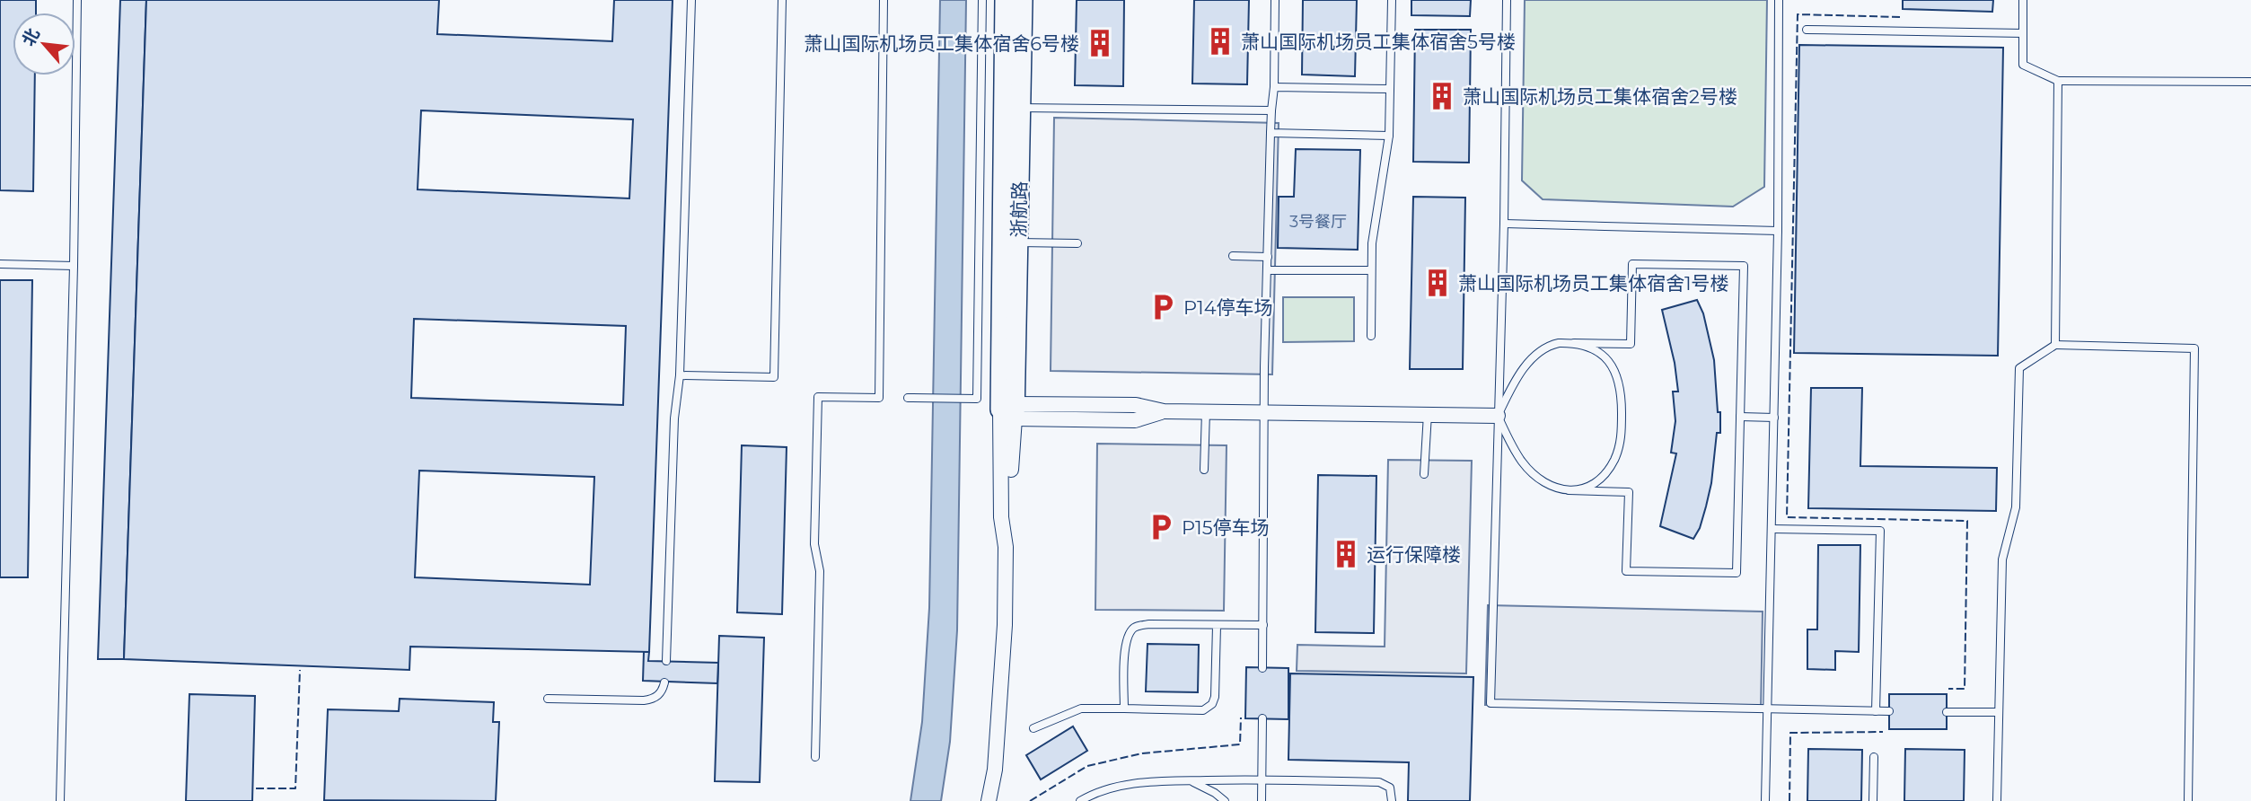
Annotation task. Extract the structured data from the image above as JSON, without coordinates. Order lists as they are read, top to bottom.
{
  "streets": {
    "street": ["浙航路"]
  },
  "places": {
    "building": [
      "萧山国际机场员工集体宿舍5号楼",
      "萧山国际机场员工集体宿舍6号楼",
      "萧山国际机场员工集体宿舍2号楼",
      "萧山国际机场员工集体宿舍1号楼",
      "运行保障楼"
    ],
    "parking": ["P14停车场", "P15停车场"]
  },
  "house_numbers": ["3号餐厅"],
  "north": "top left"
}
